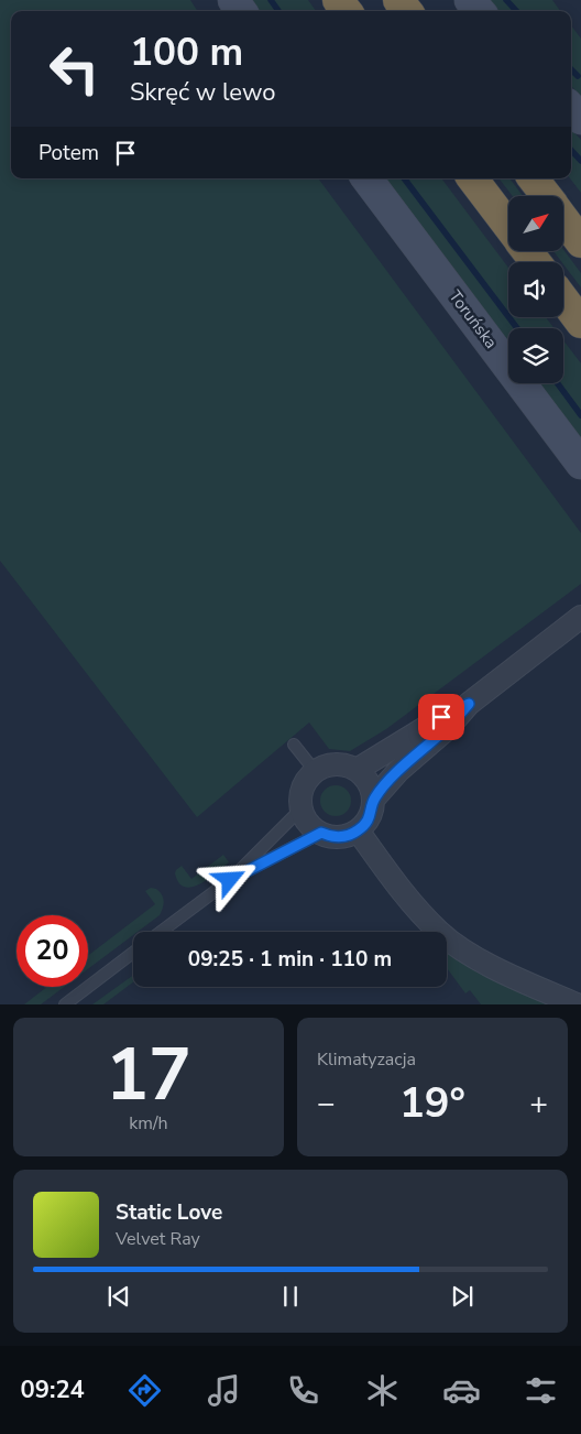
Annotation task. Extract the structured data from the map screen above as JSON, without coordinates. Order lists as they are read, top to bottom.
{
  "streets": {
    "main road": ["Toruńska"]
  },
  "north": "top right",
  "page": {
    "turn": ["100 m", "Skręć w lewo"],
    "then": "Potem",
    "limit": "20",
    "trip": "09:25 · 1 min · 110 m",
    "tile": [
      ["17", "km/h"],
      "Klimatyzacja"
    ],
    "heat": ["−", "19°", "+"],
    "song": ["Static Love", "Velvet Ray"],
    "tabs": "09:24"
  }
}
